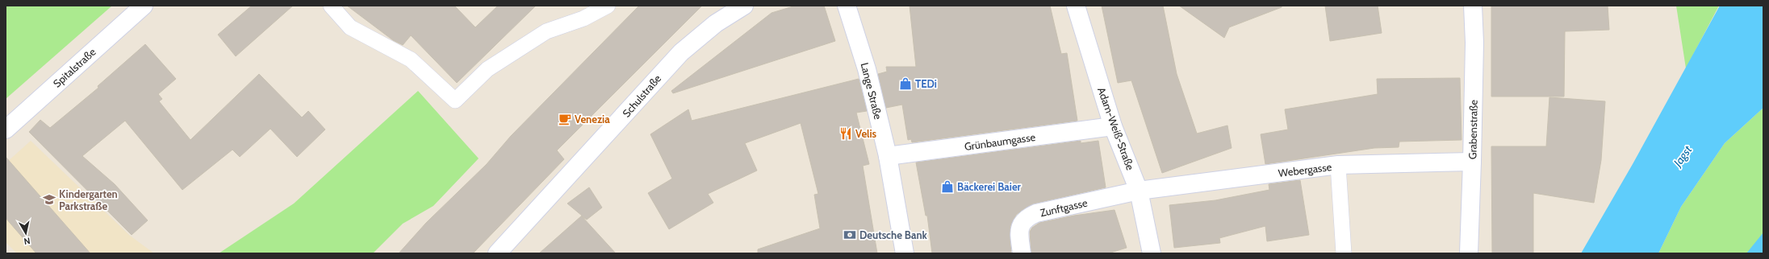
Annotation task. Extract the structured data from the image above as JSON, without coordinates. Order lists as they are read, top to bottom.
{
  "streets": {
    "street": [
      "Spitalstraße",
      "Lange Straße",
      "Schulstraße",
      "Adam-Weiß-Straße",
      "Grabenstraße",
      "Grünbaumgasse",
      "Webergasse",
      "Zunftgasse"
    ]
  },
  "crossings": [
    ["Lange Straße", "Grünbaumgasse"],
    ["Adam-Weiß-Straße", "Grünbaumgasse"],
    ["Adam-Weiß-Straße", "Webergasse"],
    ["Adam-Weiß-Straße", "Zunftgasse"],
    ["Grabenstraße", "Webergasse"],
    ["Webergasse", "Zunftgasse"]
  ],
  "water": ["Jagst"],
  "places": {
    "shop": ["TEDi", "Bäckerei Baier"],
    "cafe": ["Venezia"],
    "restaurant": ["Velis"],
    "school or university": ["Kindergarten Parkstraße"],
    "bank": ["Deutsche Bank"]
  },
  "north": "bottom"
}
